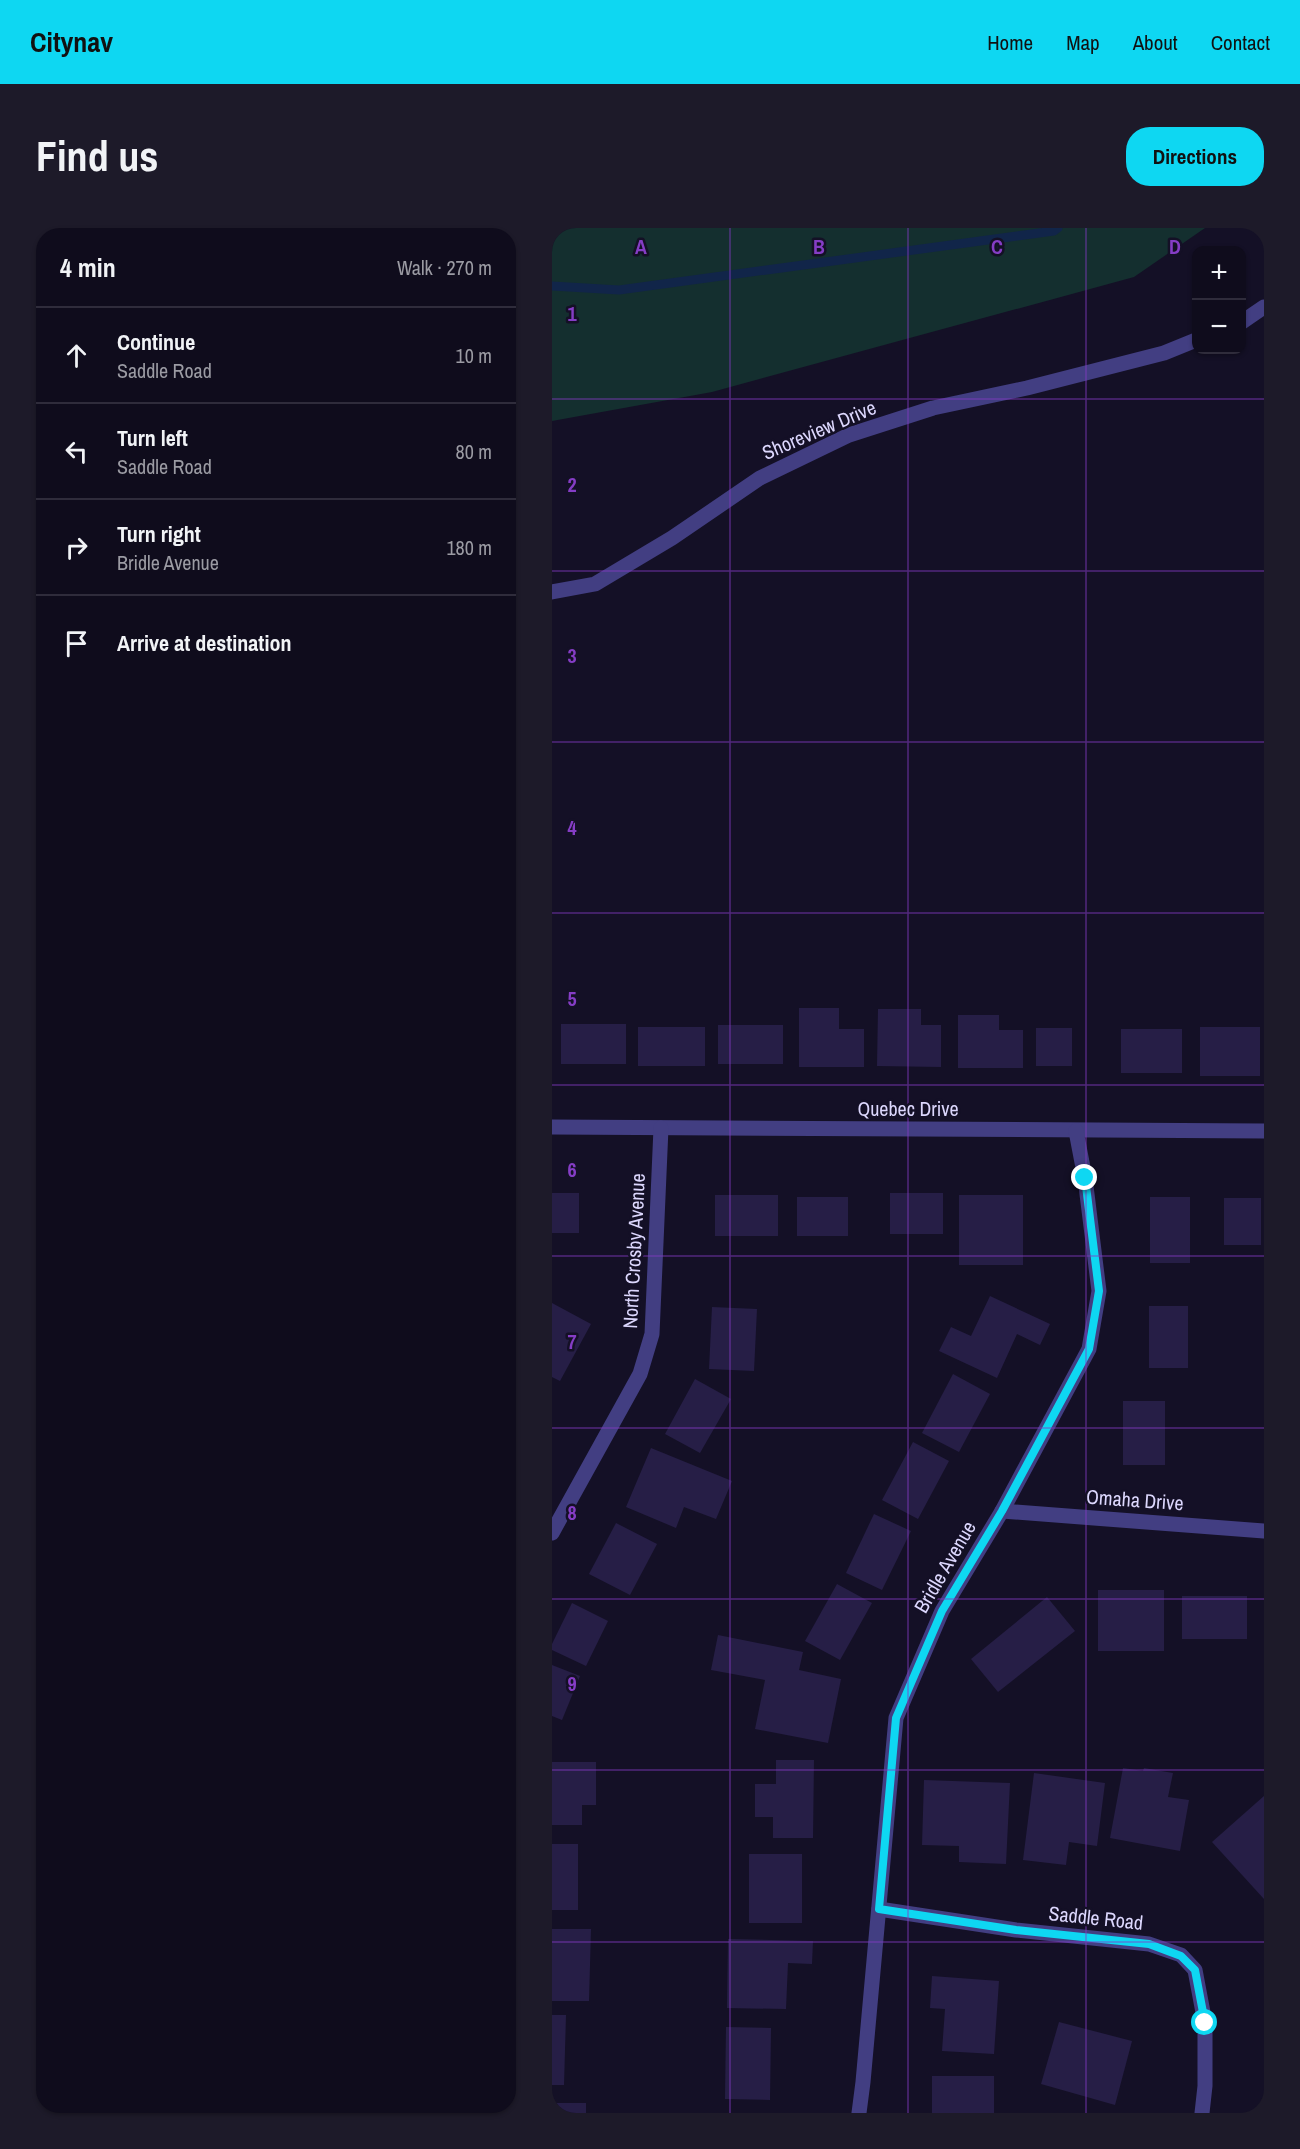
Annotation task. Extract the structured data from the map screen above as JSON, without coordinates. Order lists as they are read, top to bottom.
{
  "streets": {
    "street": [
      "Shoreview Drive",
      "Quebec Drive",
      "North Crosby Avenue",
      "Omaha Drive",
      "Bridle Avenue",
      "Saddle Road"
    ]
  },
  "crossings": [
    ["Quebec Drive", "North Crosby Avenue"],
    ["Quebec Drive", "Bridle Avenue"],
    ["Omaha Drive", "Bridle Avenue"],
    ["Bridle Avenue", "Saddle Road"]
  ],
  "page": {
    "header": "Citynav",
    "nav": [
      "Home",
      "Map",
      "About",
      "Contact"
    ],
    "buttons": "Directions",
    "title": "Find us",
    "heading": ["4 min", "Walk · 270 m"],
    "map_buttons": ["+", "−"],
    "list": [
      ["Continue", "Saddle Road", "10 m"],
      ["Turn left", "Saddle Road", "80 m"],
      ["Turn right", "Bridle Avenue", "180 m"],
      "Arrive at destination"
    ]
  },
  "grid": {
    "columns": [
      "A",
      "B",
      "C",
      "D"
    ],
    "rows": [
      "1",
      "2",
      "3",
      "4",
      "5",
      "6",
      "7",
      "8",
      "9"
    ]
  }
}
